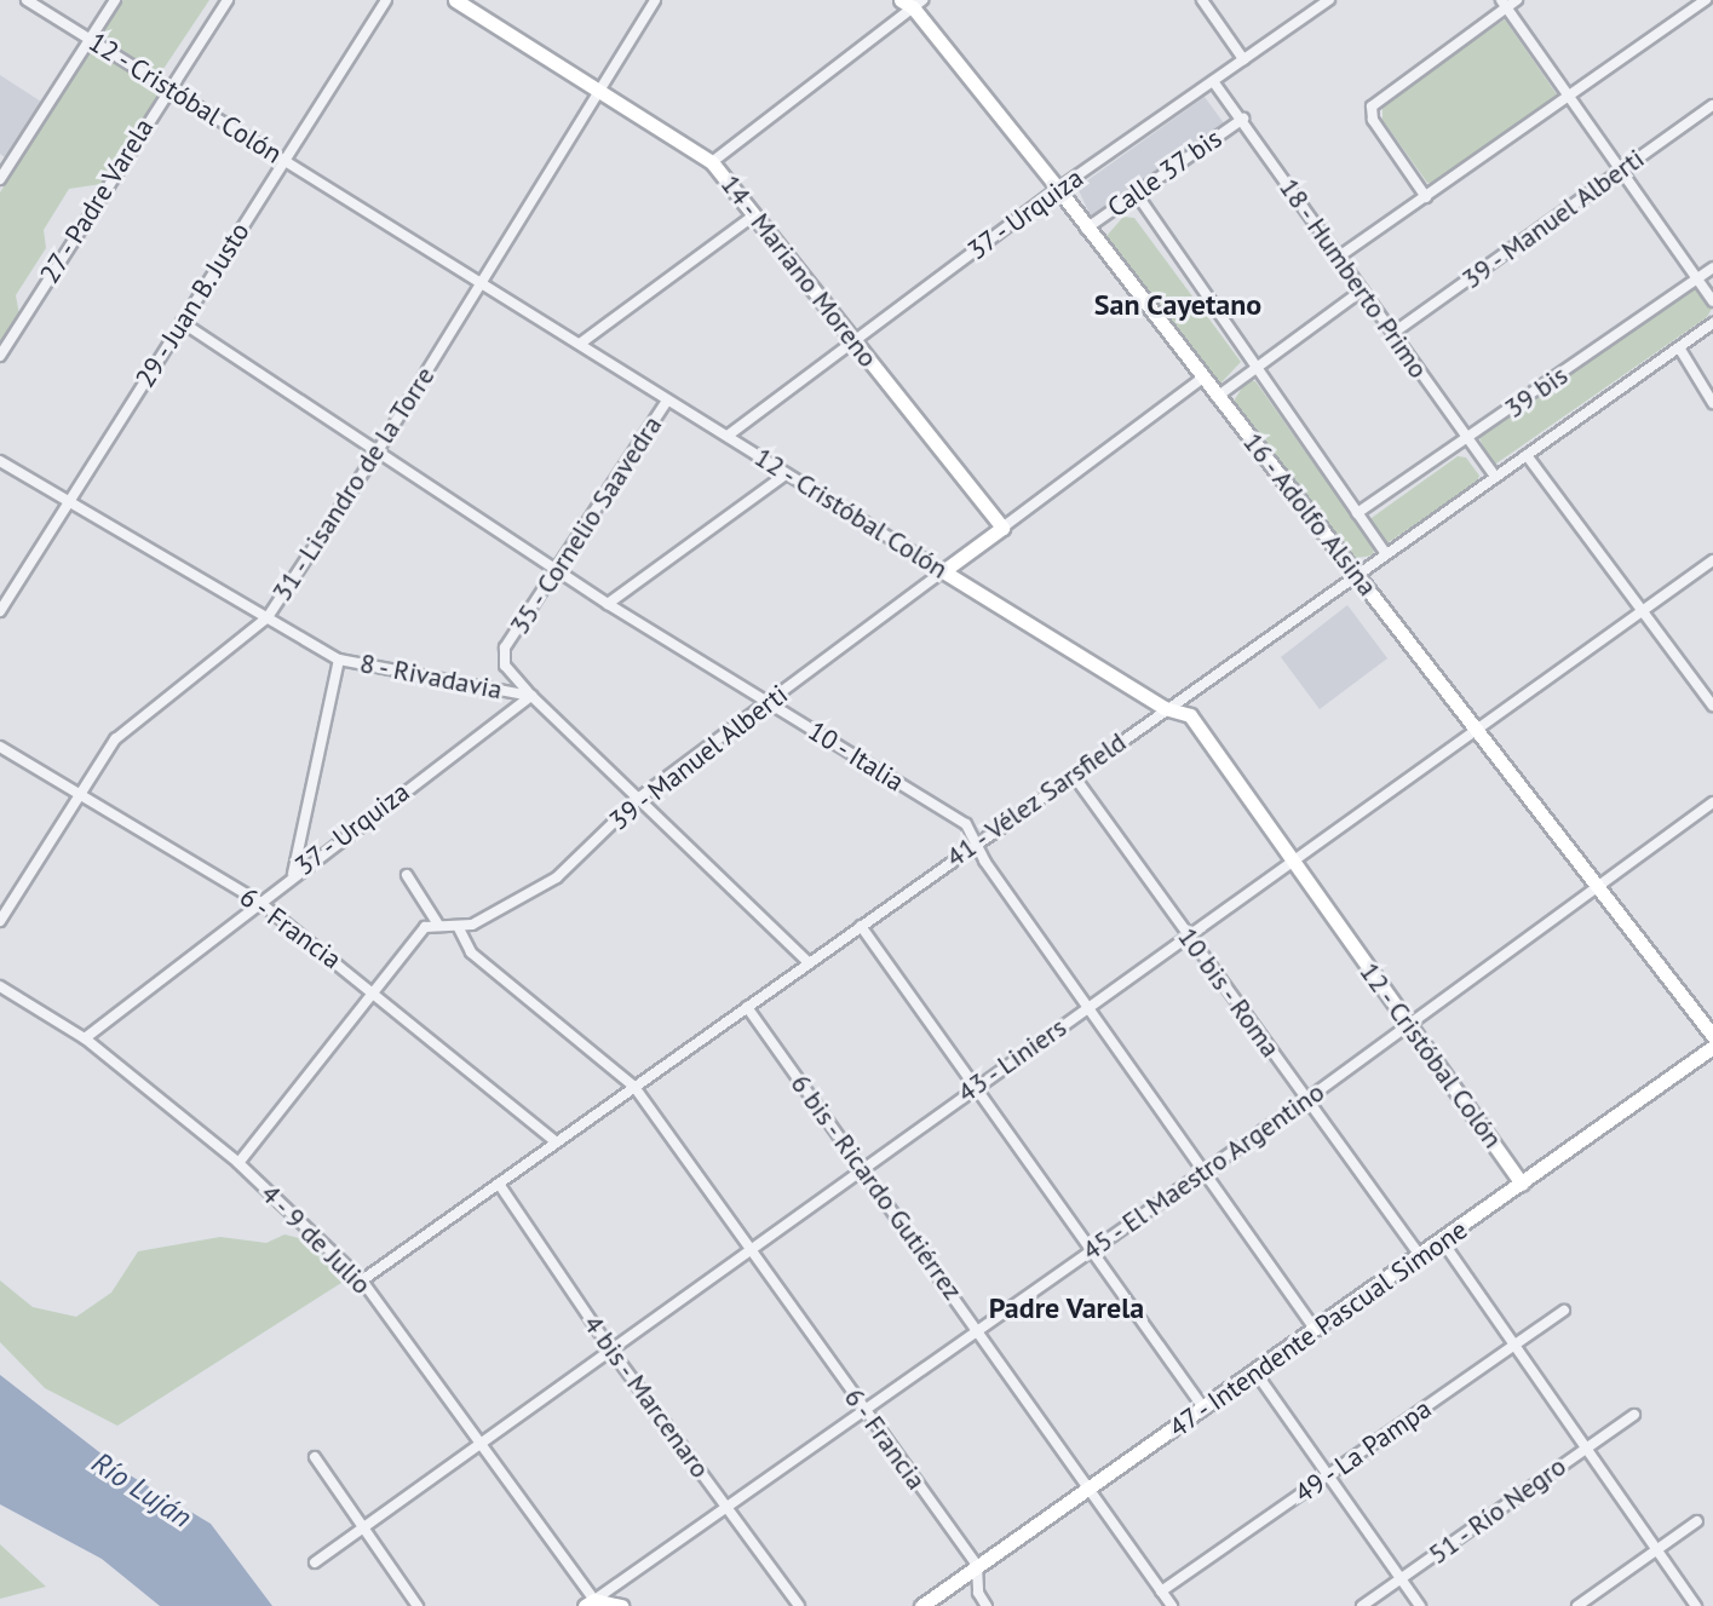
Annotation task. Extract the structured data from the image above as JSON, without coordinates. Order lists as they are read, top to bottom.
{
  "streets": {
    "street": [
      "12 - Cristóbal Colón",
      "Calle 37 bis",
      "27 - Padre Varela",
      "37 - Urquiza",
      "39 - Manuel Alberti",
      "14 - Mariano Moreno",
      "18 - Humberto Primo",
      "29 - Juan B. Justo",
      "39 bis",
      "31 - Lisandro de la Torre",
      "16 - Adolfo Alsina",
      "35 - Cornelio Saavedra",
      "8 - Rivadavia",
      "10 - Italia",
      "41 - Vélez Sarsfield",
      "6 - Francia",
      "10 bis - Roma",
      "43 - Liniers",
      "45 - El Maestro Argentino",
      "6 bis - Ricardo Gutiérrez",
      "4 - 9 de Julio",
      "47 - Intendente Pascual Simone",
      "4 bis - Marcenaro",
      "49 - La Pampa",
      "51 - Río Negro"
    ]
  },
  "crossings": [
    ["12 - Cristóbal Colón", "27 - Padre Varela"],
    ["12 - Cristóbal Colón", "37 - Urquiza"],
    ["12 - Cristóbal Colón", "39 - Manuel Alberti"],
    ["12 - Cristóbal Colón", "29 - Juan B. Justo"],
    ["12 - Cristóbal Colón", "31 - Lisandro de la Torre"],
    ["12 - Cristóbal Colón", "35 - Cornelio Saavedra"],
    ["12 - Cristóbal Colón", "41 - Vélez Sarsfield"],
    ["12 - Cristóbal Colón", "43 - Liniers"],
    ["12 - Cristóbal Colón", "45 - El Maestro Argentino"],
    ["12 - Cristóbal Colón", "47 - Intendente Pascual Simone"],
    ["Calle 37 bis", "18 - Humberto Primo"],
    ["Calle 37 bis", "16 - Adolfo Alsina"],
    ["37 - Urquiza", "14 - Mariano Moreno"],
    ["37 - Urquiza", "18 - Humberto Primo"],
    ["37 - Urquiza", "16 - Adolfo Alsina"],
    ["37 - Urquiza", "35 - Cornelio Saavedra"],
    ["37 - Urquiza", "8 - Rivadavia"],
    ["37 - Urquiza", "6 - Francia"],
    ["37 - Urquiza", "4 - 9 de Julio"],
    ["39 - Manuel Alberti", "14 - Mariano Moreno"],
    ["39 - Manuel Alberti", "18 - Humberto Primo"],
    ["39 - Manuel Alberti", "16 - Adolfo Alsina"],
    ["39 - Manuel Alberti", "8 - Rivadavia"],
    ["39 - Manuel Alberti", "10 - Italia"],
    ["14 - Mariano Moreno", "31 - Lisandro de la Torre"],
    ["18 - Humberto Primo", "39 bis"],
    ["18 - Humberto Primo", "41 - Vélez Sarsfield"],
    ["29 - Juan B. Justo", "8 - Rivadavia"],
    ["29 - Juan B. Justo", "10 - Italia"],
    ["31 - Lisandro de la Torre", "8 - Rivadavia"],
    ["31 - Lisandro de la Torre", "10 - Italia"],
    ["31 - Lisandro de la Torre", "6 - Francia"],
    ["16 - Adolfo Alsina", "41 - Vélez Sarsfield"],
    ["16 - Adolfo Alsina", "43 - Liniers"],
    ["16 - Adolfo Alsina", "45 - El Maestro Argentino"],
    ["35 - Cornelio Saavedra", "8 - Rivadavia"],
    ["35 - Cornelio Saavedra", "10 - Italia"],
    ["8 - Rivadavia", "41 - Vélez Sarsfield"],
    ["10 - Italia", "41 - Vélez Sarsfield"],
    ["10 - Italia", "43 - Liniers"],
    ["10 - Italia", "45 - El Maestro Argentino"],
    ["10 - Italia", "47 - Intendente Pascual Simone"],
    ["41 - Vélez Sarsfield", "6 - Francia"],
    ["41 - Vélez Sarsfield", "10 bis - Roma"],
    ["41 - Vélez Sarsfield", "6 bis - Ricardo Gutiérrez"],
    ["41 - Vélez Sarsfield", "4 - 9 de Julio"],
    ["41 - Vélez Sarsfield", "4 bis - Marcenaro"],
    ["6 - Francia", "43 - Liniers"],
    ["6 - Francia", "45 - El Maestro Argentino"],
    ["6 - Francia", "47 - Intendente Pascual Simone"],
    ["10 bis - Roma", "43 - Liniers"],
    ["10 bis - Roma", "45 - El Maestro Argentino"],
    ["10 bis - Roma", "47 - Intendente Pascual Simone"],
    ["43 - Liniers", "6 bis - Ricardo Gutiérrez"],
    ["43 - Liniers", "4 - 9 de Julio"],
    ["43 - Liniers", "4 bis - Marcenaro"],
    ["45 - El Maestro Argentino", "6 bis - Ricardo Gutiérrez"],
    ["45 - El Maestro Argentino", "4 - 9 de Julio"],
    ["45 - El Maestro Argentino", "4 bis - Marcenaro"],
    ["6 bis - Ricardo Gutiérrez", "47 - Intendente Pascual Simone"],
    ["6 bis - Ricardo Gutiérrez", "49 - La Pampa"]
  ],
  "districts": ["San Cayetano", "Padre Varela"],
  "water": ["Río Luján"]
}
